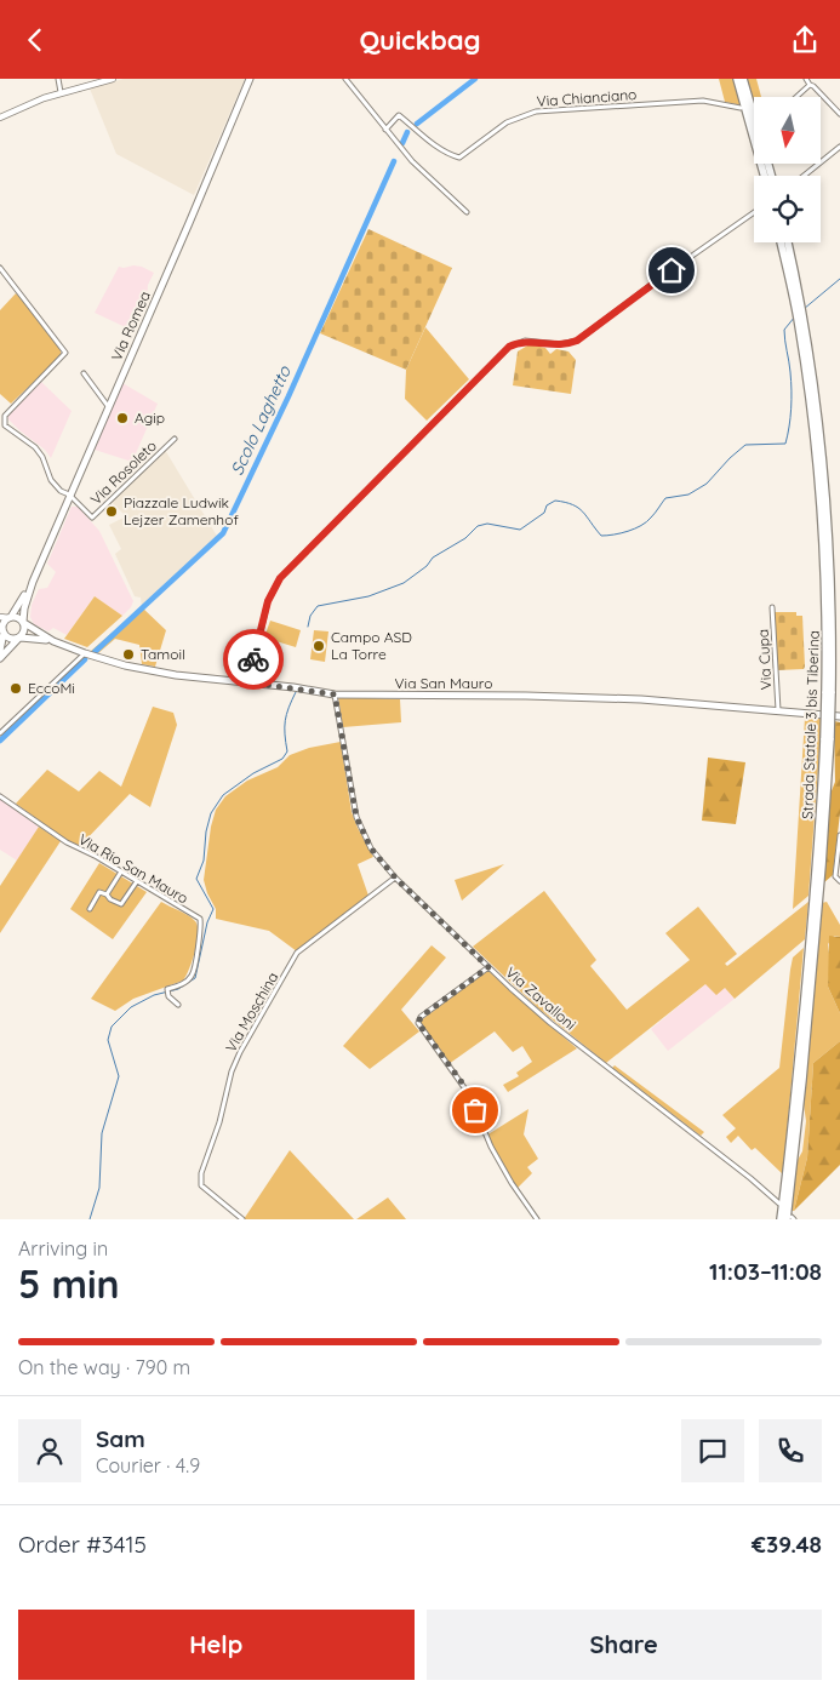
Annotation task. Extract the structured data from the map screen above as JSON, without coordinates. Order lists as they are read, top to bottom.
{
  "streets": {
    "highway": ["Strada Statale 3 bis Tiberina"],
    "main road": ["Via Romea", "Via San Mauro"],
    "street": [
      "Via Chianciano",
      "Via Rosoleto",
      "Via Cupa",
      "Via Rio San Mauro",
      "Via Zavalloni",
      "Via Moschina"
    ]
  },
  "crossings": [
    ["Via Romea", "Via Rosoleto"],
    ["Via Romea", "Via San Mauro"],
    ["Via Cupa", "Via San Mauro"],
    ["Via San Mauro", "Via Zavalloni"],
    ["Via Zavalloni", "Via Moschina"]
  ],
  "water": ["Scolo Laghetto"],
  "places": [
    "Agip",
    "Piazzale Ludwik Lejzer Zamenhof",
    "Campo ASD La Torre",
    "Tamoil",
    "EccoMi"
  ],
  "north": "bottom",
  "page": {
    "header": "Quickbag",
    "heading": ["5 min", "Arriving in", "11:03–11:08"],
    "panel": [
      "Sam",
      "Courier · 4.9",
      "Order #3415",
      "€39.48"
    ],
    "bar": "On the way · 790 m",
    "buttons": ["Help", "Share"]
  }
}
